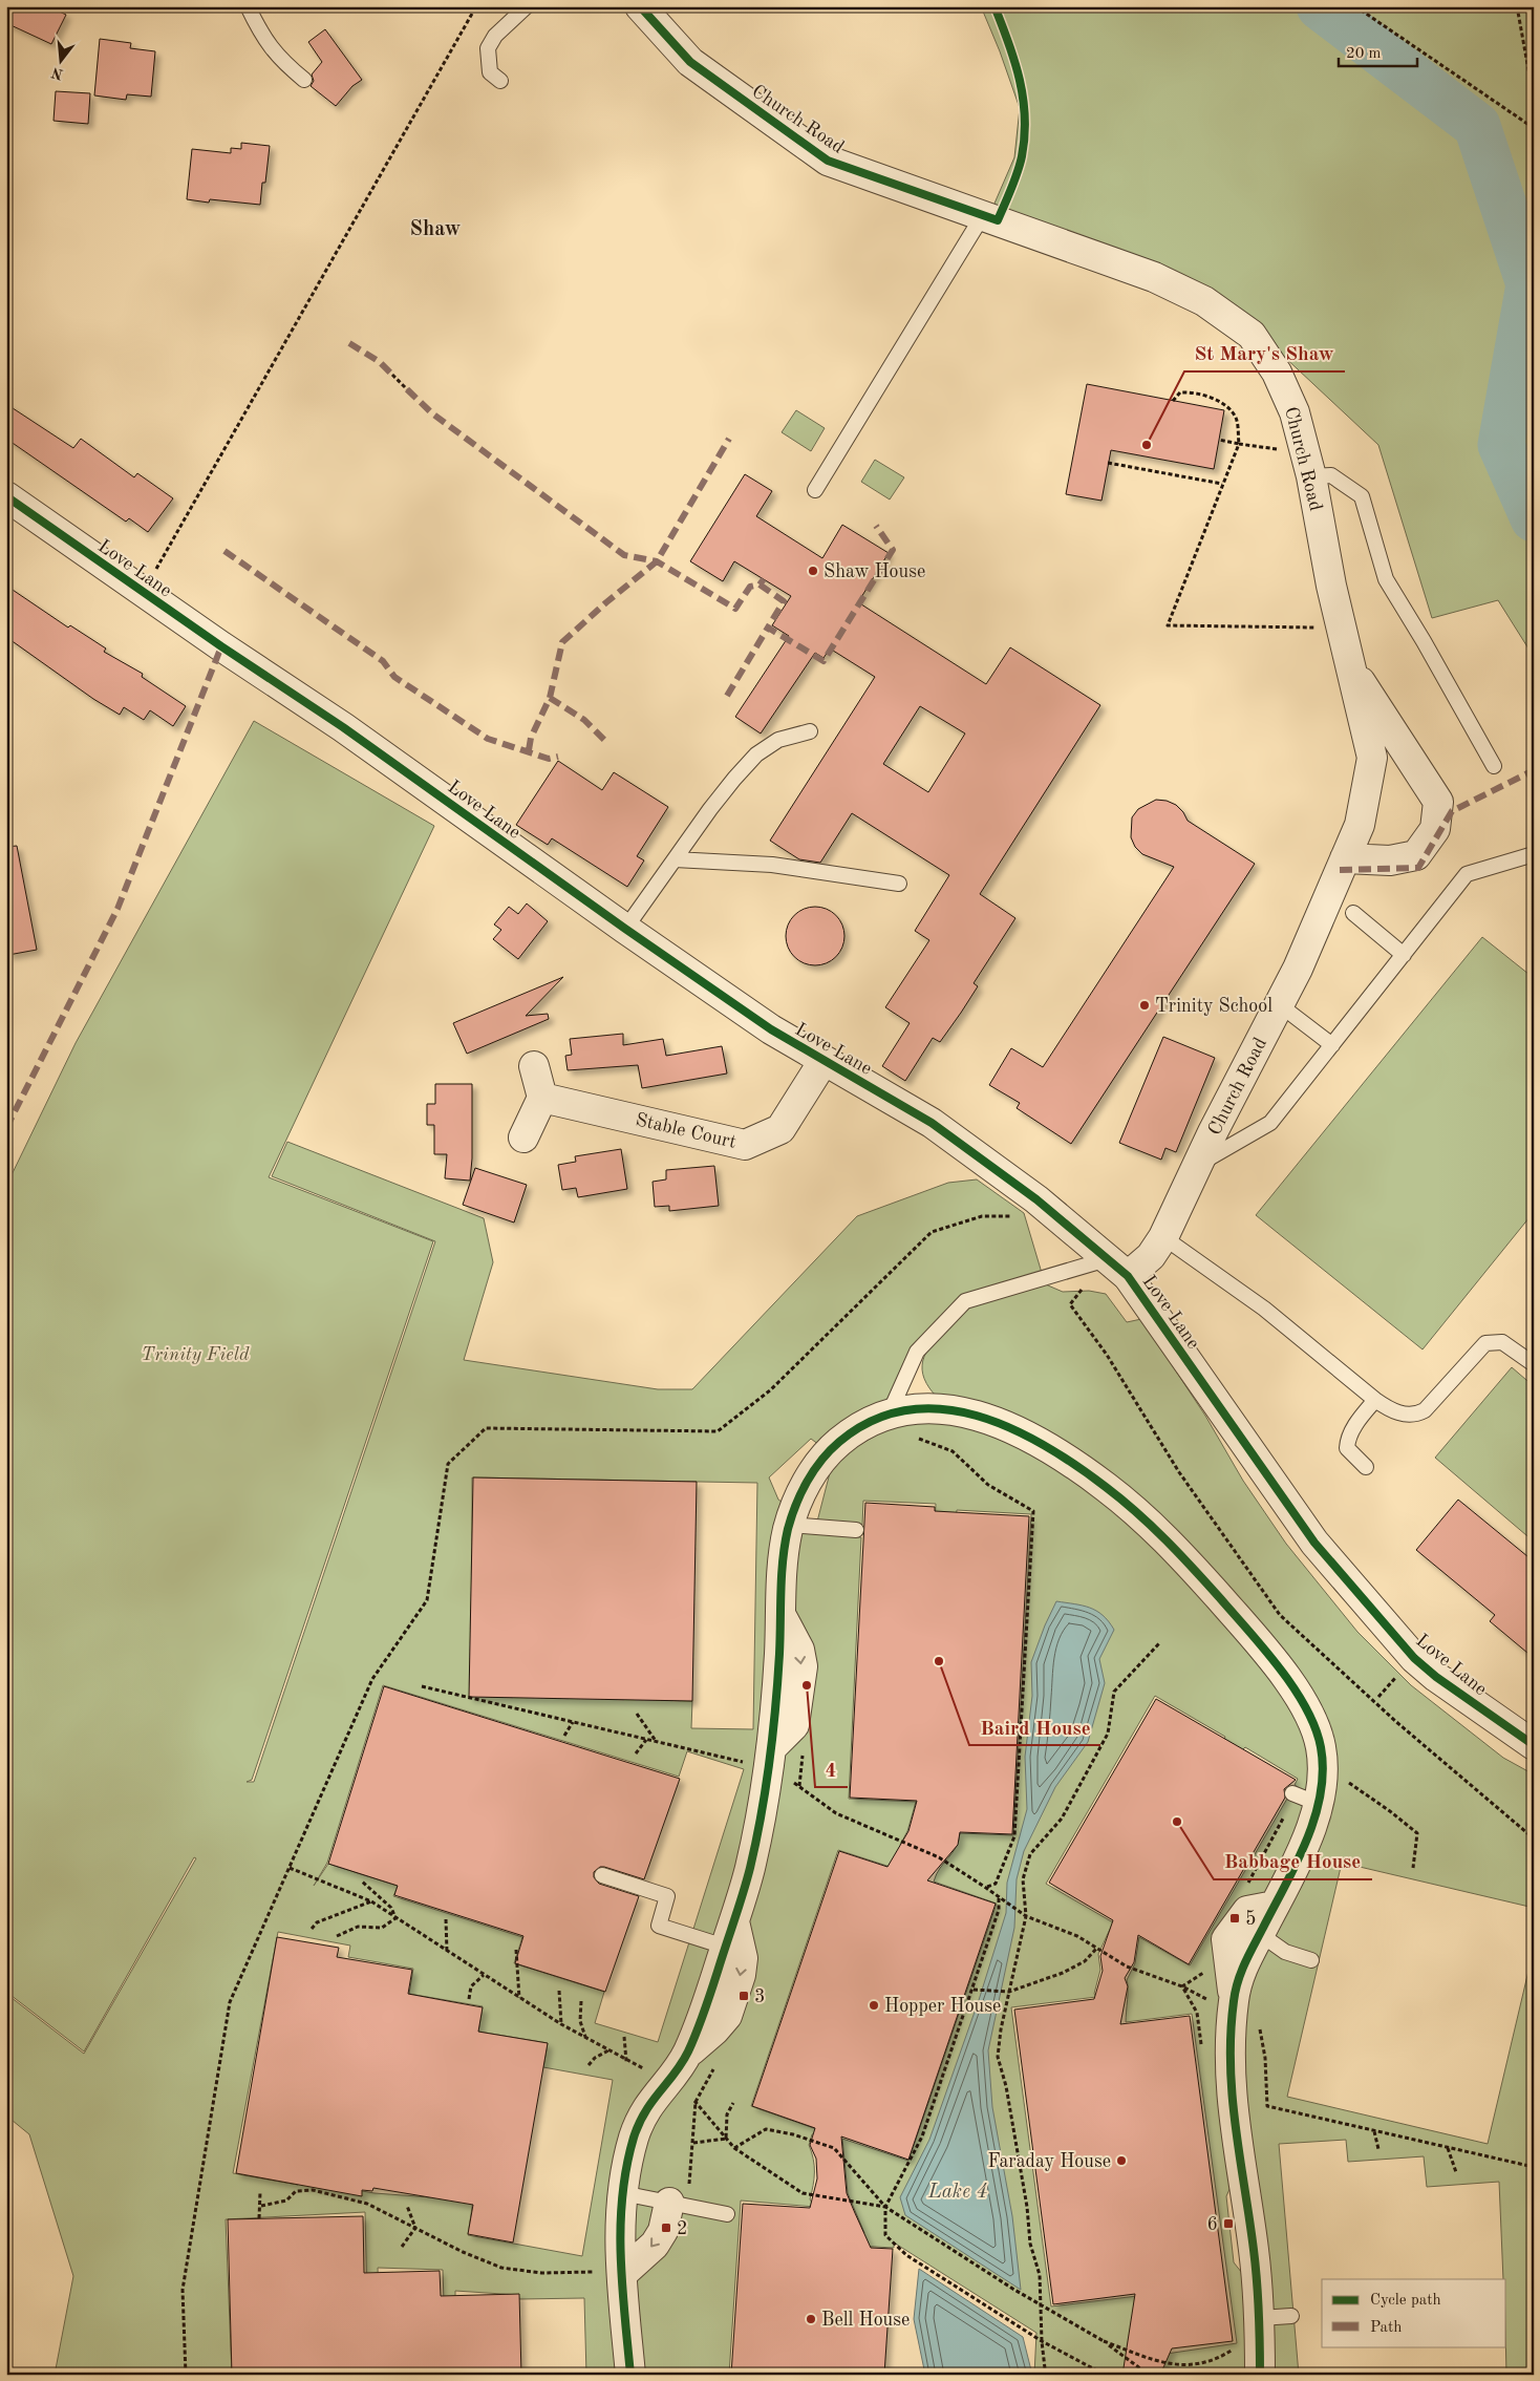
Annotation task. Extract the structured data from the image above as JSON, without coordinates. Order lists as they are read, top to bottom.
{
  "streets": {
    "street": ["Church Road", "Love Lane", "Stable Court"]
  },
  "crossings": [
    ["Church Road", "Love Lane"],
    ["Love Lane", "Stable Court"]
  ],
  "districts": ["Shaw"],
  "water": ["Lake 4"],
  "parks": ["Trinity Field"],
  "places": {
    "other": [
      "St Mary's Shaw",
      "Shaw House",
      "Trinity School",
      "Baird House",
      "4",
      "Babbage House",
      "Hopper House",
      "Faraday House",
      "Bell House"
    ],
    "transit": [
      "5",
      "3",
      "6",
      "2"
    ]
  },
  "legend": ["Cycle path", "Path"],
  "scale_bar": "20 m",
  "north": "bottom"
}
